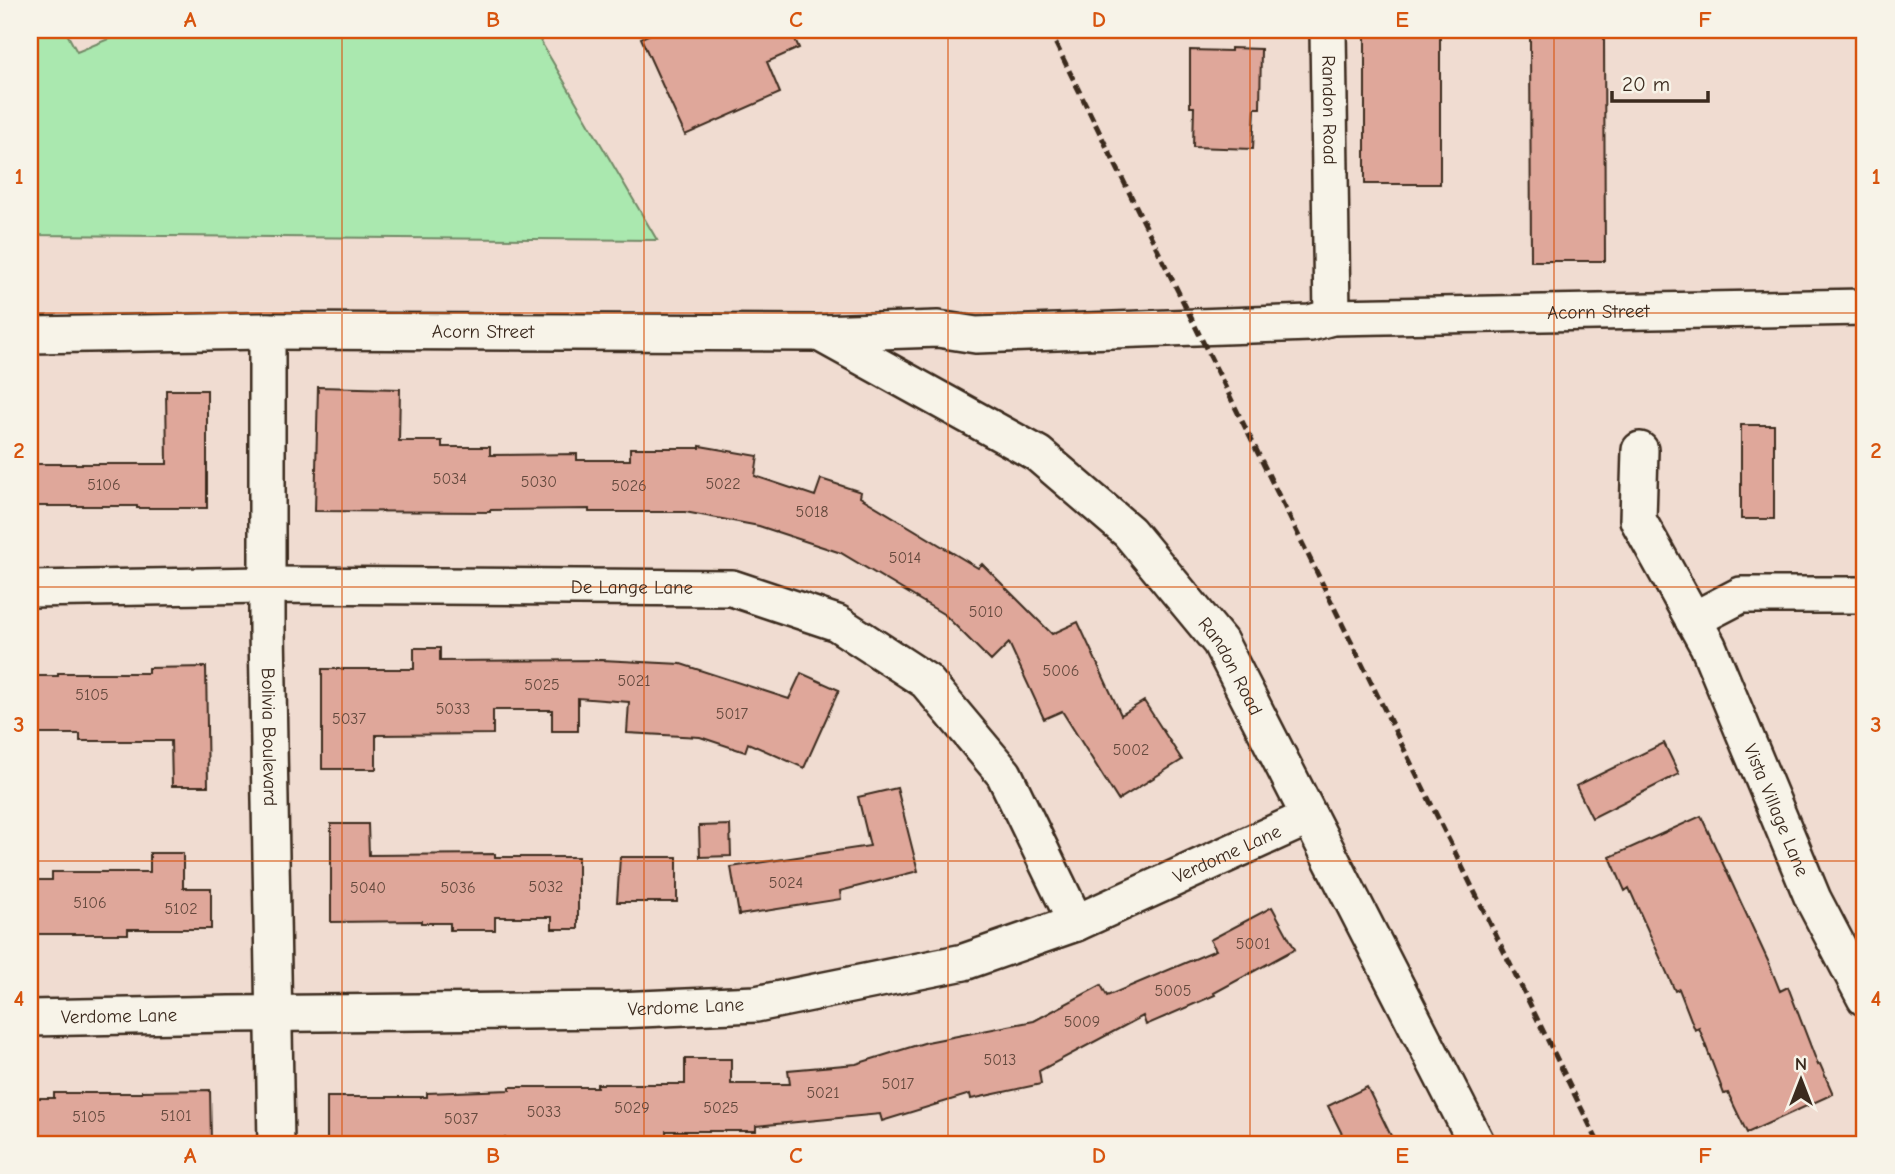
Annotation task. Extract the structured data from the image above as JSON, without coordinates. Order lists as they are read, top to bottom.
{
  "streets": {
    "street": [
      "Randon Road",
      "Acorn Street",
      "De Lange Lane",
      "Bolivia Boulevard",
      "Vista Village Lane",
      "Verdome Lane"
    ]
  },
  "crossings": [
    ["Randon Road", "Acorn Street"],
    ["Randon Road", "Verdome Lane"],
    ["Acorn Street", "Bolivia Boulevard"],
    ["De Lange Lane", "Bolivia Boulevard"],
    ["De Lange Lane", "Verdome Lane"],
    ["Bolivia Boulevard", "Verdome Lane"]
  ],
  "house_numbers": [
    "5034",
    "5030",
    "5022",
    "5106",
    "5026",
    "5018",
    "5014",
    "5010",
    "5006",
    "5021",
    "5025",
    "5105",
    "5033",
    "5017",
    "5037",
    "5002",
    "5024",
    "5032",
    "5040",
    "5036",
    "5106",
    "5102",
    "5001",
    "5005",
    "5009",
    "5013",
    "5017",
    "5021",
    "5029",
    "5025",
    "5033",
    "5101",
    "5105",
    "5037"
  ],
  "scale_bar": "20 m",
  "north": "top",
  "grid": {
    "columns": [
      "A",
      "B",
      "C",
      "D",
      "E",
      "F"
    ],
    "rows": [
      "1",
      "2",
      "3",
      "4"
    ]
  }
}
